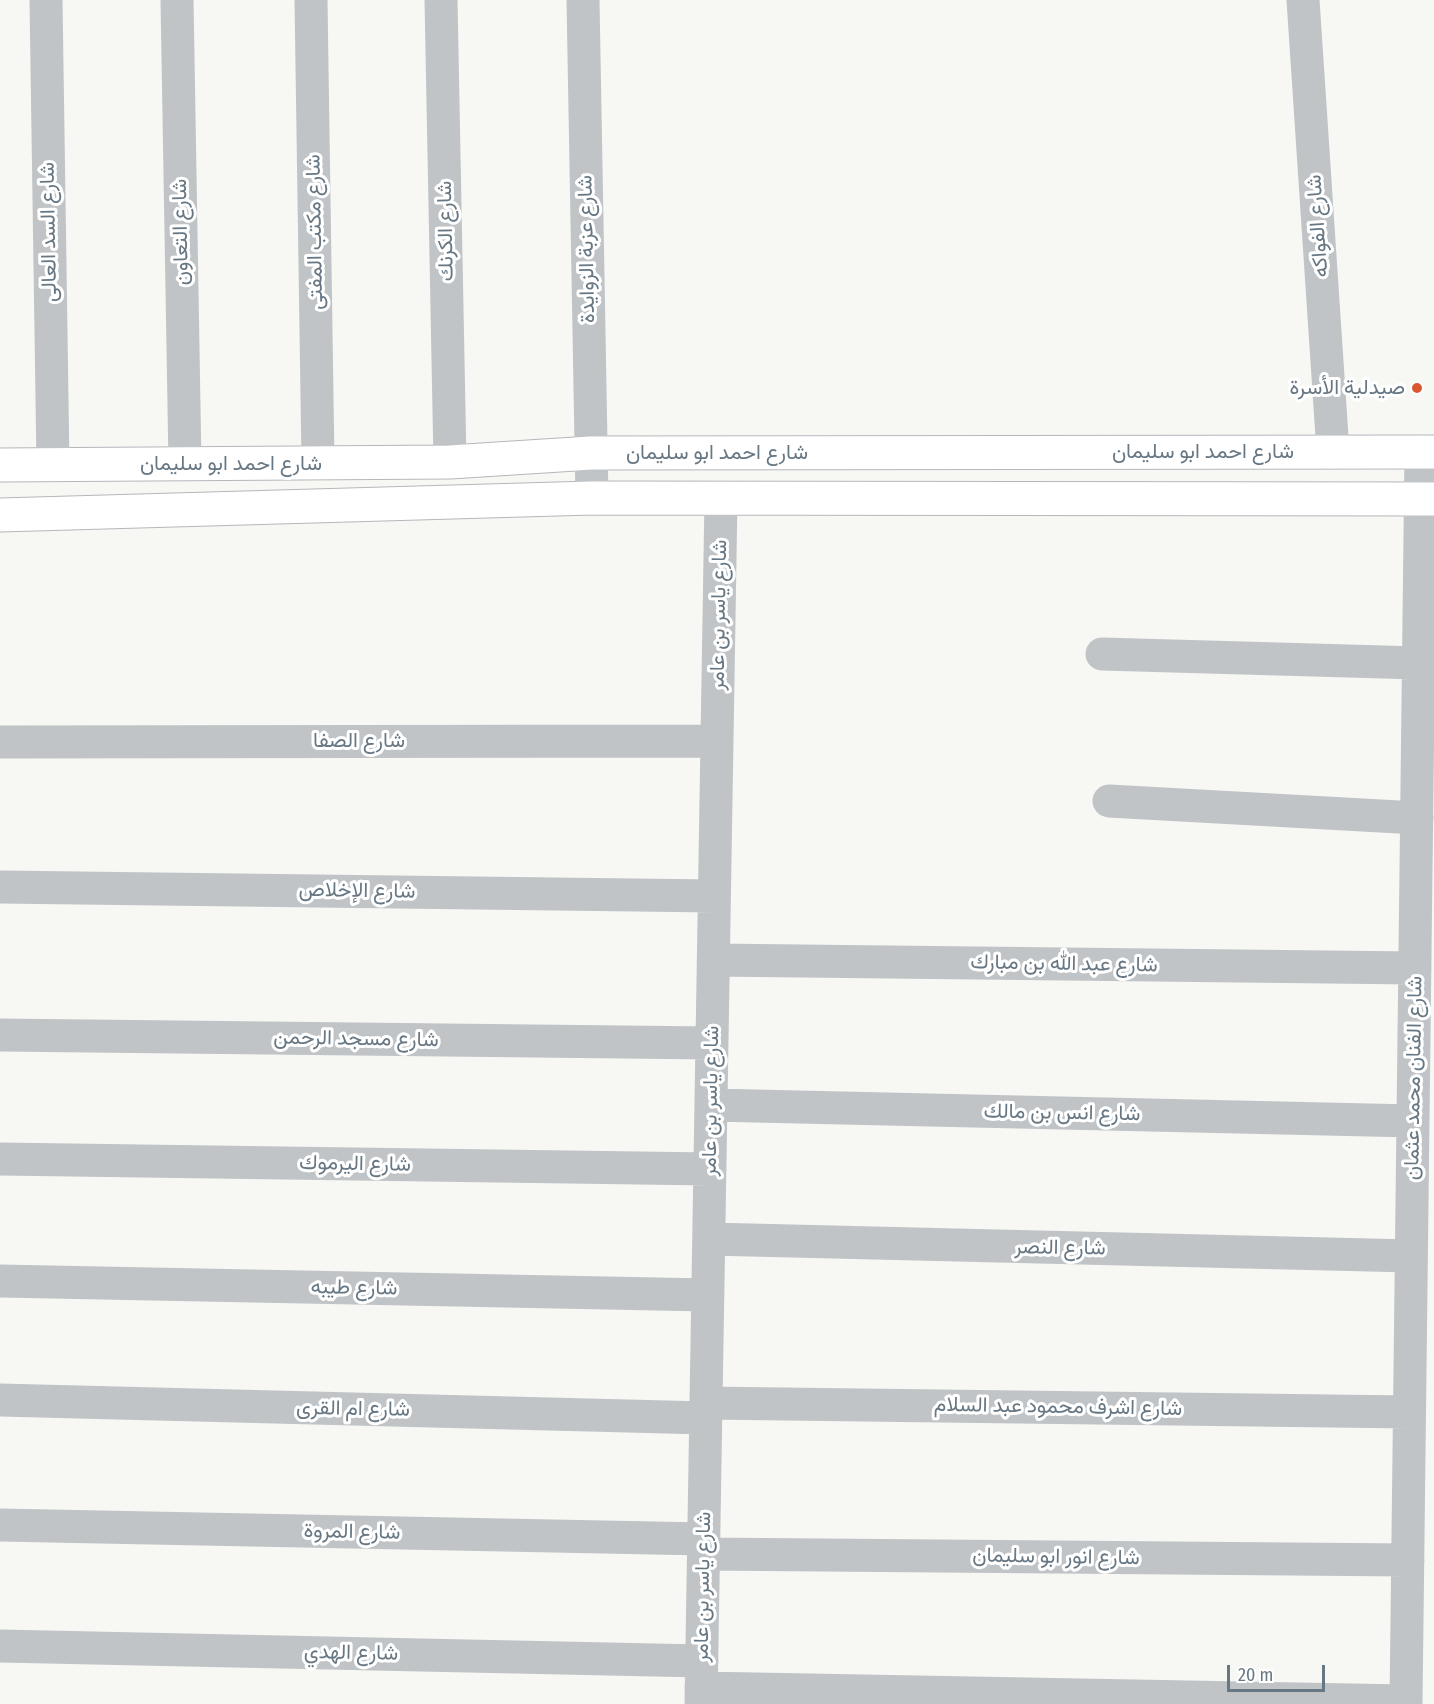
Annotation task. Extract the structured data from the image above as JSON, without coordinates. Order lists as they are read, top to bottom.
{
  "streets": {
    "main road": ["شارع احمد ابو سليمان"],
    "street": [
      "شارع الفواكه",
      "شارع الكرنك",
      "شارع السد العالى",
      "شارع التعاون",
      "شارع مكتب المفتى",
      "شارع عزبة الزوايدة",
      "شارع ياسر بن عامر",
      "شارع الصفا",
      "شارع الإخلاص",
      "شارع عبد الله بن مبارك",
      "شارع مسجد الرحمن",
      "شارع الفنان محمد عثمان",
      "شارع انس بن مالك",
      "شارع اليرموك",
      "شارع النصر",
      "شارع طيبه",
      "شارع اشرف محمود عبد السلام",
      "شارع ام القرى",
      "شارع المروة",
      "شارع انور ابو سليمان",
      "شارع الهدي"
    ]
  },
  "crossings": [
    ["شارع الفواكه", "شارع احمد ابو سليمان"],
    ["شارع الكرنك", "شارع احمد ابو سليمان"],
    ["شارع السد العالى", "شارع احمد ابو سليمان"],
    ["شارع التعاون", "شارع احمد ابو سليمان"],
    ["شارع مكتب المفتى", "شارع احمد ابو سليمان"],
    ["شارع عزبة الزوايدة", "شارع احمد ابو سليمان"],
    ["شارع احمد ابو سليمان", "شارع ياسر بن عامر"],
    ["شارع احمد ابو سليمان", "شارع الفنان محمد عثمان"],
    ["شارع ياسر بن عامر", "شارع الصفا"],
    ["شارع ياسر بن عامر", "شارع الإخلاص"],
    ["شارع ياسر بن عامر", "شارع عبد الله بن مبارك"],
    ["شارع ياسر بن عامر", "شارع مسجد الرحمن"],
    ["شارع ياسر بن عامر", "شارع انس بن مالك"],
    ["شارع ياسر بن عامر", "شارع اليرموك"],
    ["شارع ياسر بن عامر", "شارع النصر"],
    ["شارع ياسر بن عامر", "شارع طيبه"],
    ["شارع ياسر بن عامر", "شارع اشرف محمود عبد السلام"],
    ["شارع ياسر بن عامر", "شارع ام القرى"],
    ["شارع ياسر بن عامر", "شارع المروة"],
    ["شارع ياسر بن عامر", "شارع انور ابو سليمان"],
    ["شارع ياسر بن عامر", "شارع الهدي"],
    ["شارع عبد الله بن مبارك", "شارع الفنان محمد عثمان"],
    ["شارع الفنان محمد عثمان", "شارع انس بن مالك"],
    ["شارع الفنان محمد عثمان", "شارع النصر"],
    ["شارع الفنان محمد عثمان", "شارع اشرف محمود عبد السلام"],
    ["شارع الفنان محمد عثمان", "شارع انور ابو سليمان"],
    ["شارع الفنان محمد عثمان", "شارع الهدي"],
    ["شارع اشرف محمود عبد السلام", "شارع ام القرى"],
    ["شارع المروة", "شارع انور ابو سليمان"]
  ],
  "places": ["صيدلية الأسرة"],
  "scale_bar": "20 m"
}
